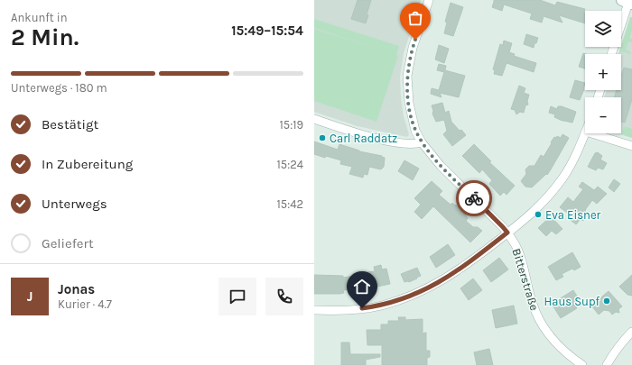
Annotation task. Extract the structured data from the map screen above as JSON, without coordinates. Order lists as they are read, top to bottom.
{
  "streets": {
    "street": ["Bitterstraße"]
  },
  "places": ["Carl Raddatz", "Eva Eisner", "Haus Supf"],
  "page": {
    "heading": ["2 Min.", "Ankunft in", "15:49–15:54"],
    "panel": ["Jonas", "Kurier · 4.7"],
    "map_buttons": ["+", "−"],
    "bar": "Unterwegs · 180 m",
    "list": [
      ["Bestätigt", "15:19"],
      ["In Zubereitung", "15:24"],
      ["Unterwegs", "15:42"],
      "Geliefert"
    ],
    "round": "J"
  }
}
